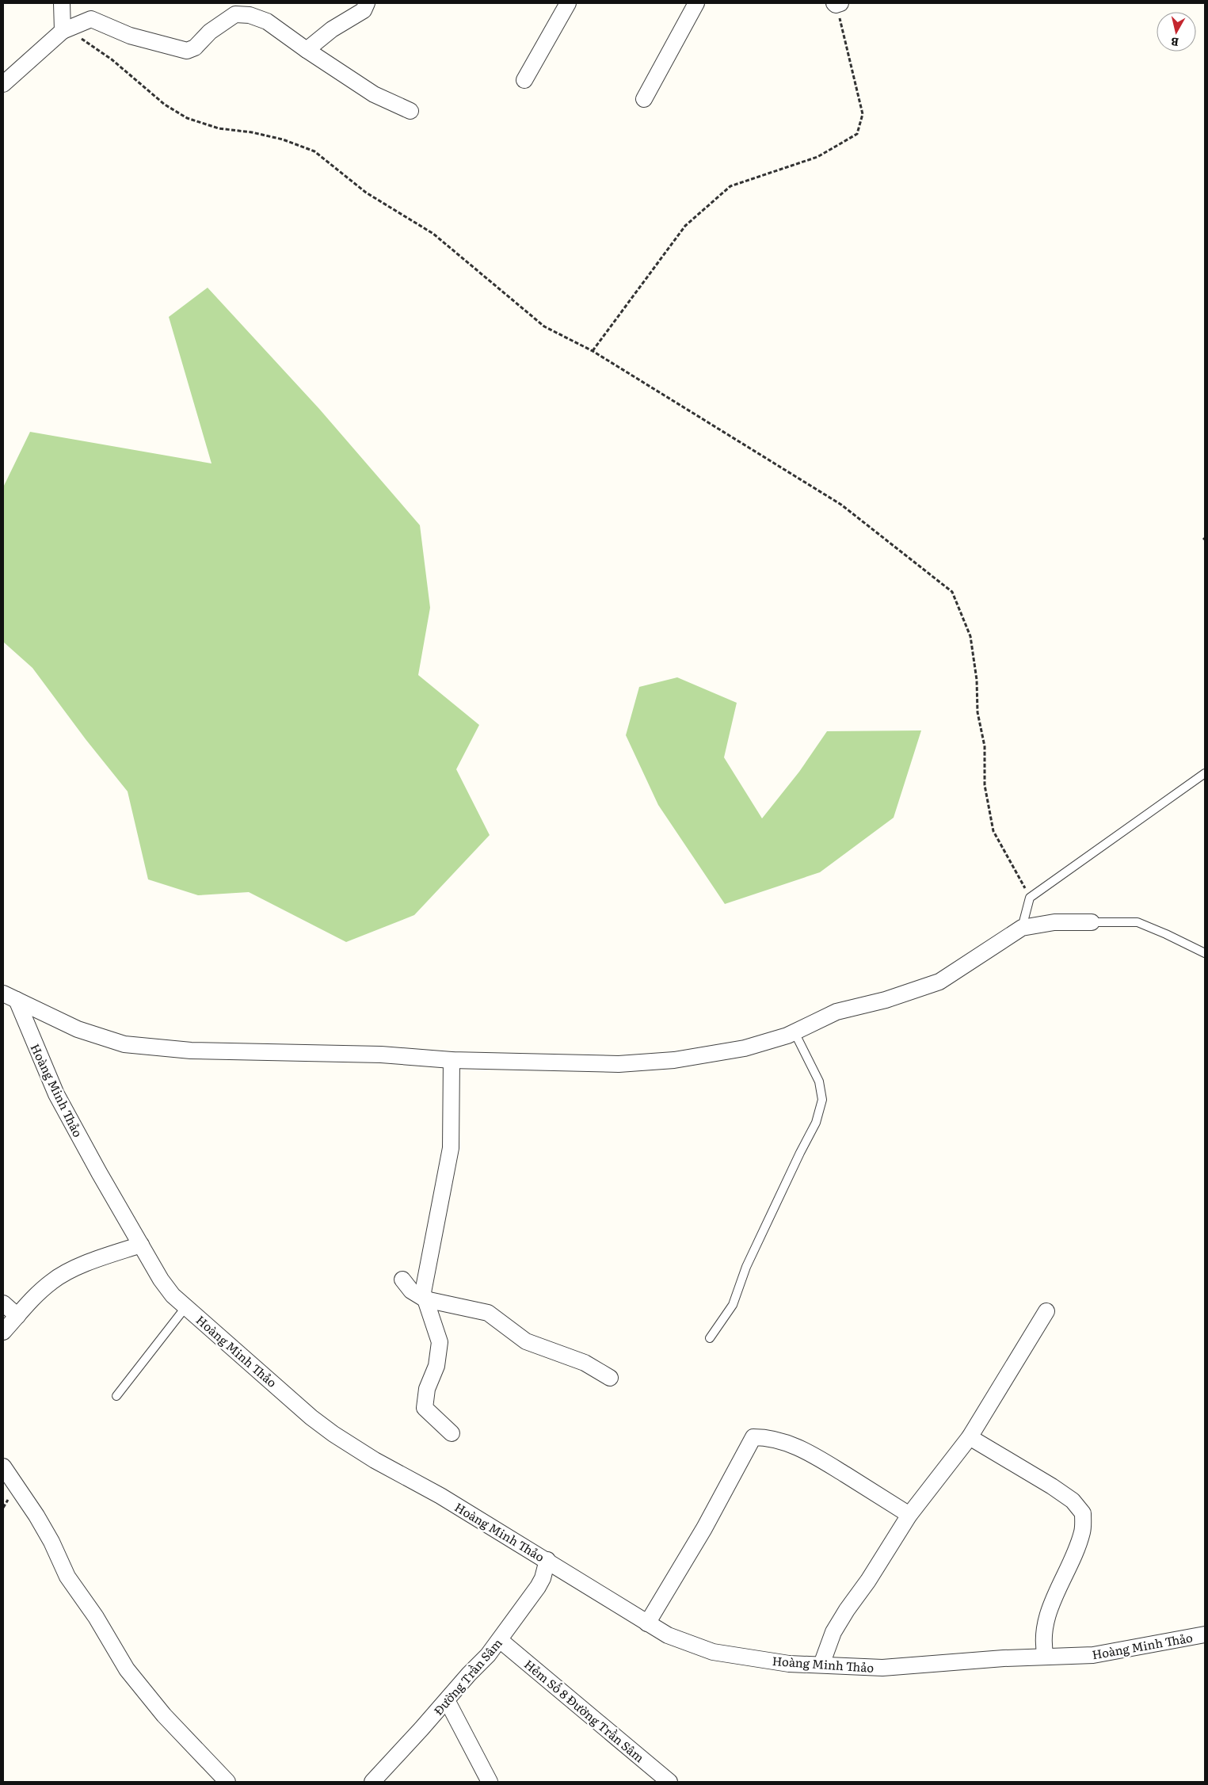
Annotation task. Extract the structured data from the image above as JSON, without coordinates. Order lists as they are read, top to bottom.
{
  "streets": {
    "street": ["Hoàng Minh Thảo", "Đường Trần Sâm", "Hẻm Số 8 Đường Trần Sâm"]
  },
  "crossings": [
    ["Hoàng Minh Thảo", "Đường Trần Sâm"],
    ["Đường Trần Sâm", "Hẻm Số 8 Đường Trần Sâm"]
  ],
  "north": "bottom"
}
